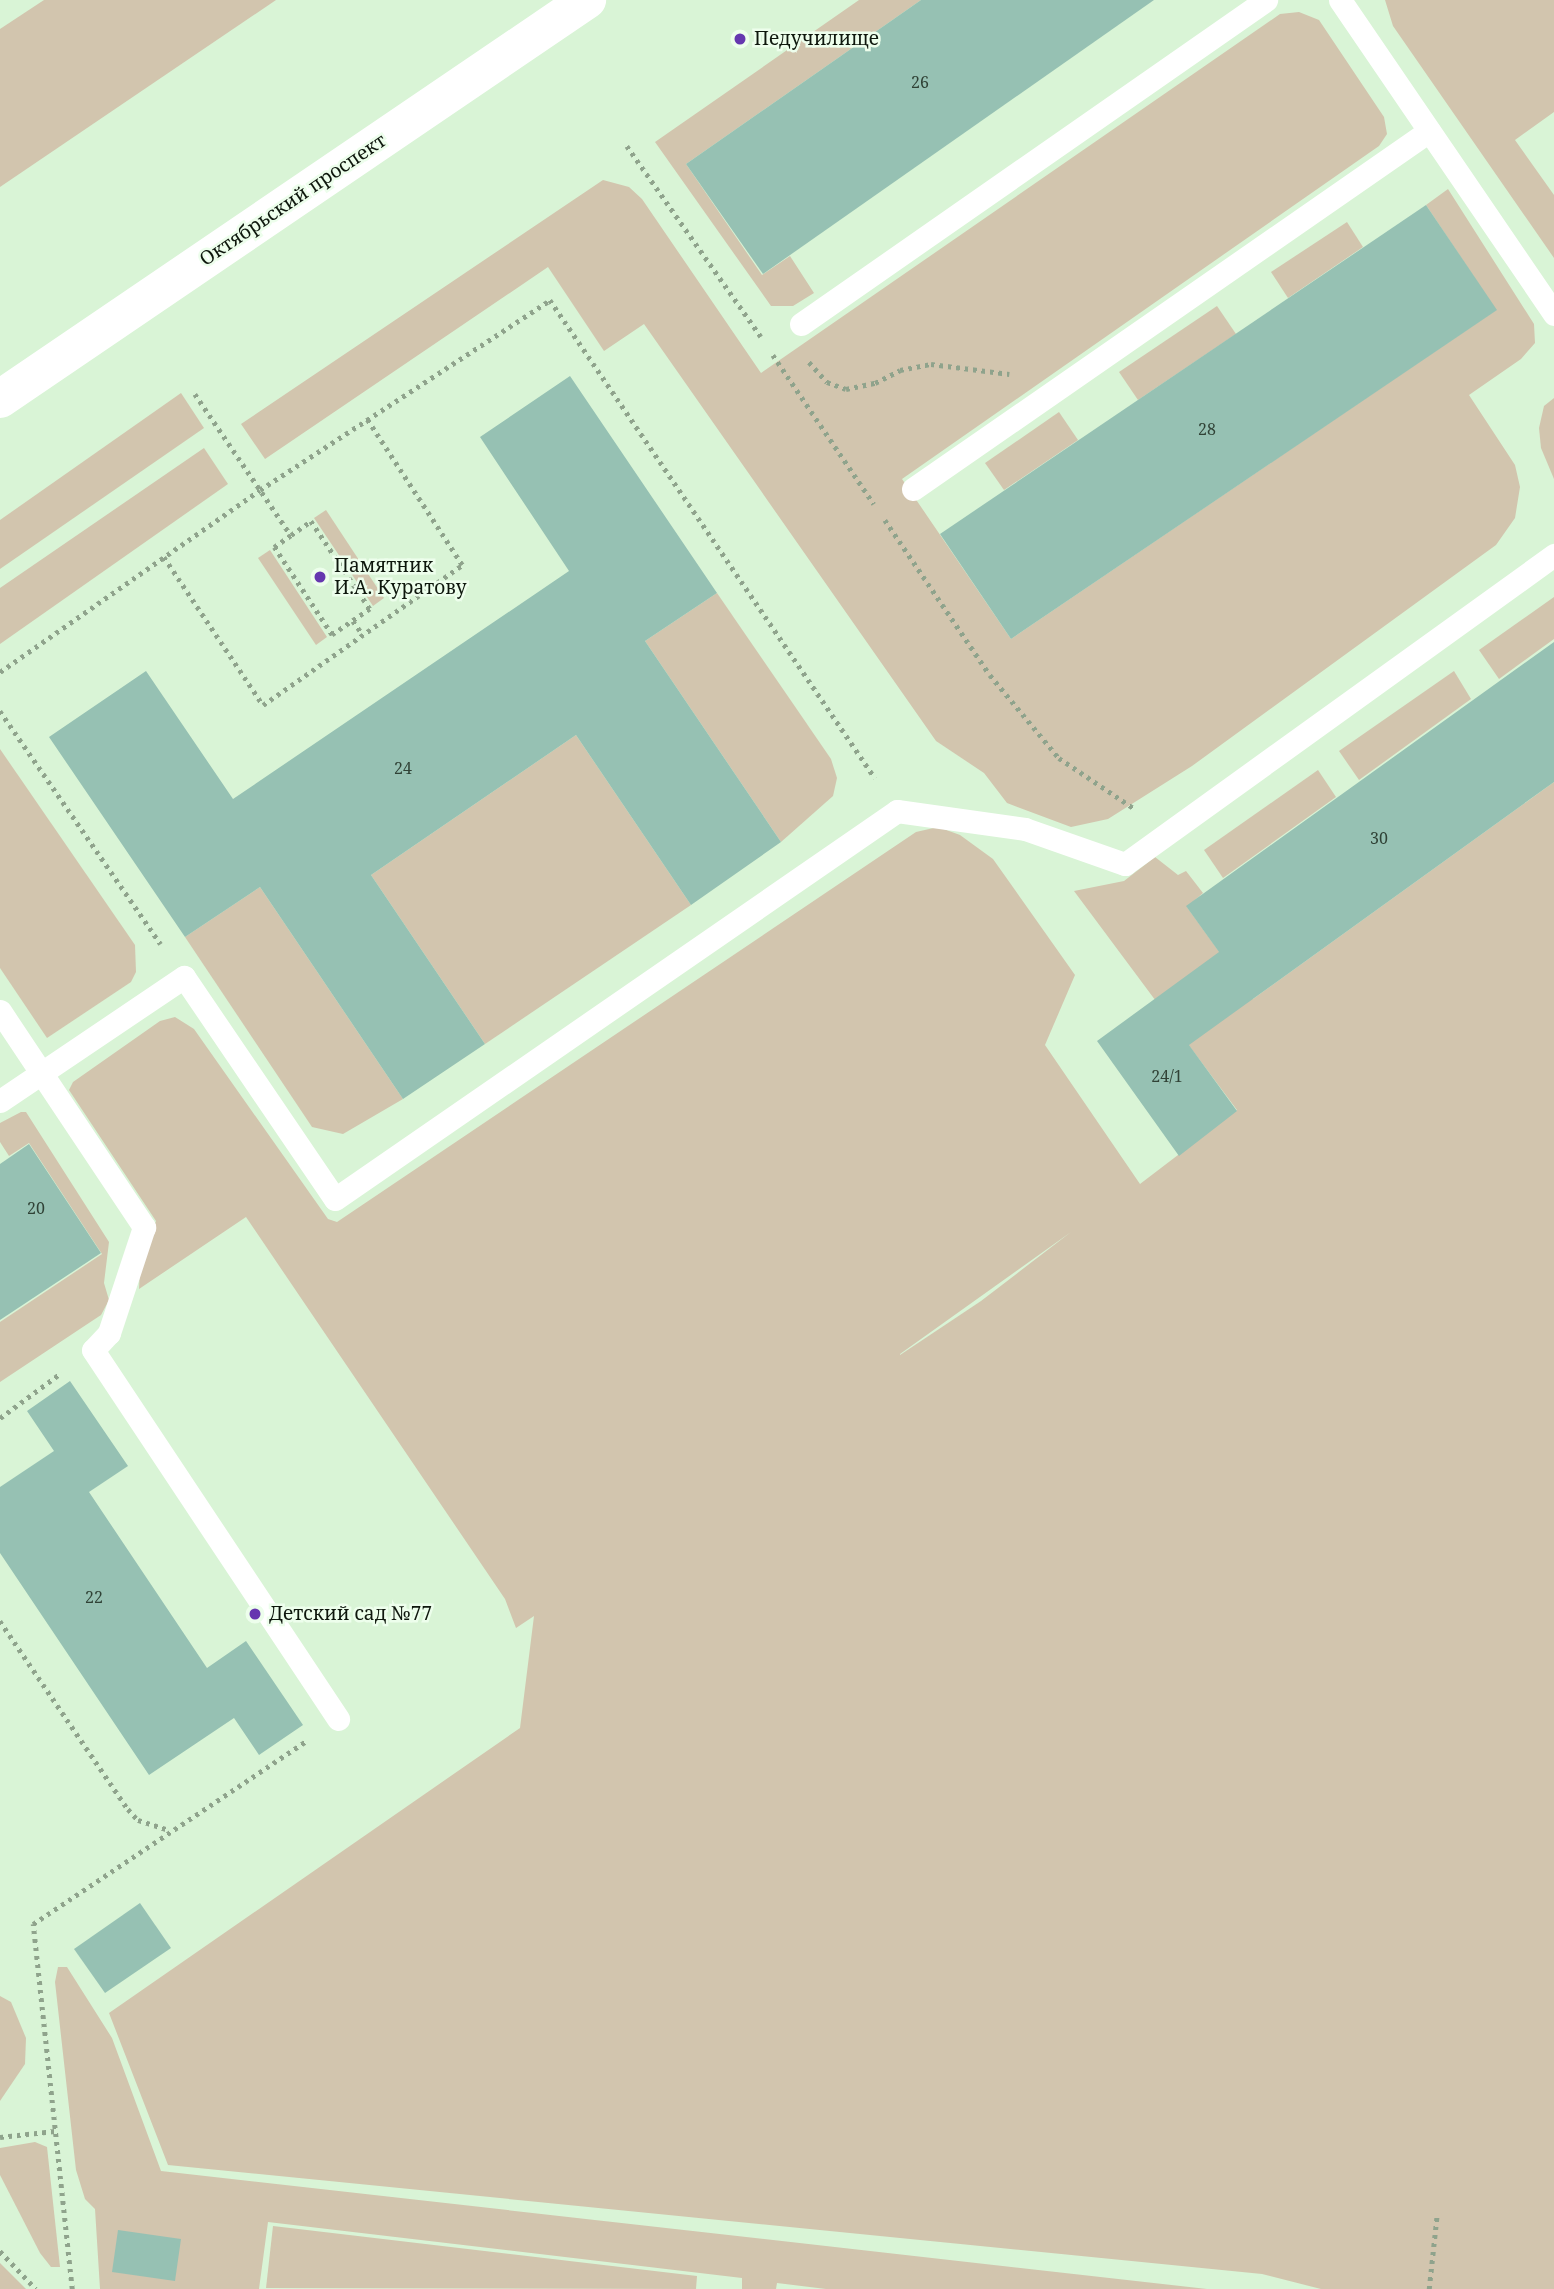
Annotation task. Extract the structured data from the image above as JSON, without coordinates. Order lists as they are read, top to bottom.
{
  "streets": {
    "main road": ["Октябрьский проспект"]
  },
  "places": ["Педучилище", "Памятник И.А. Куратову", "Детский сад №77"],
  "house_numbers": [
    "26",
    "28",
    "24",
    "30",
    "24/1",
    "20",
    "22"
  ]
}
